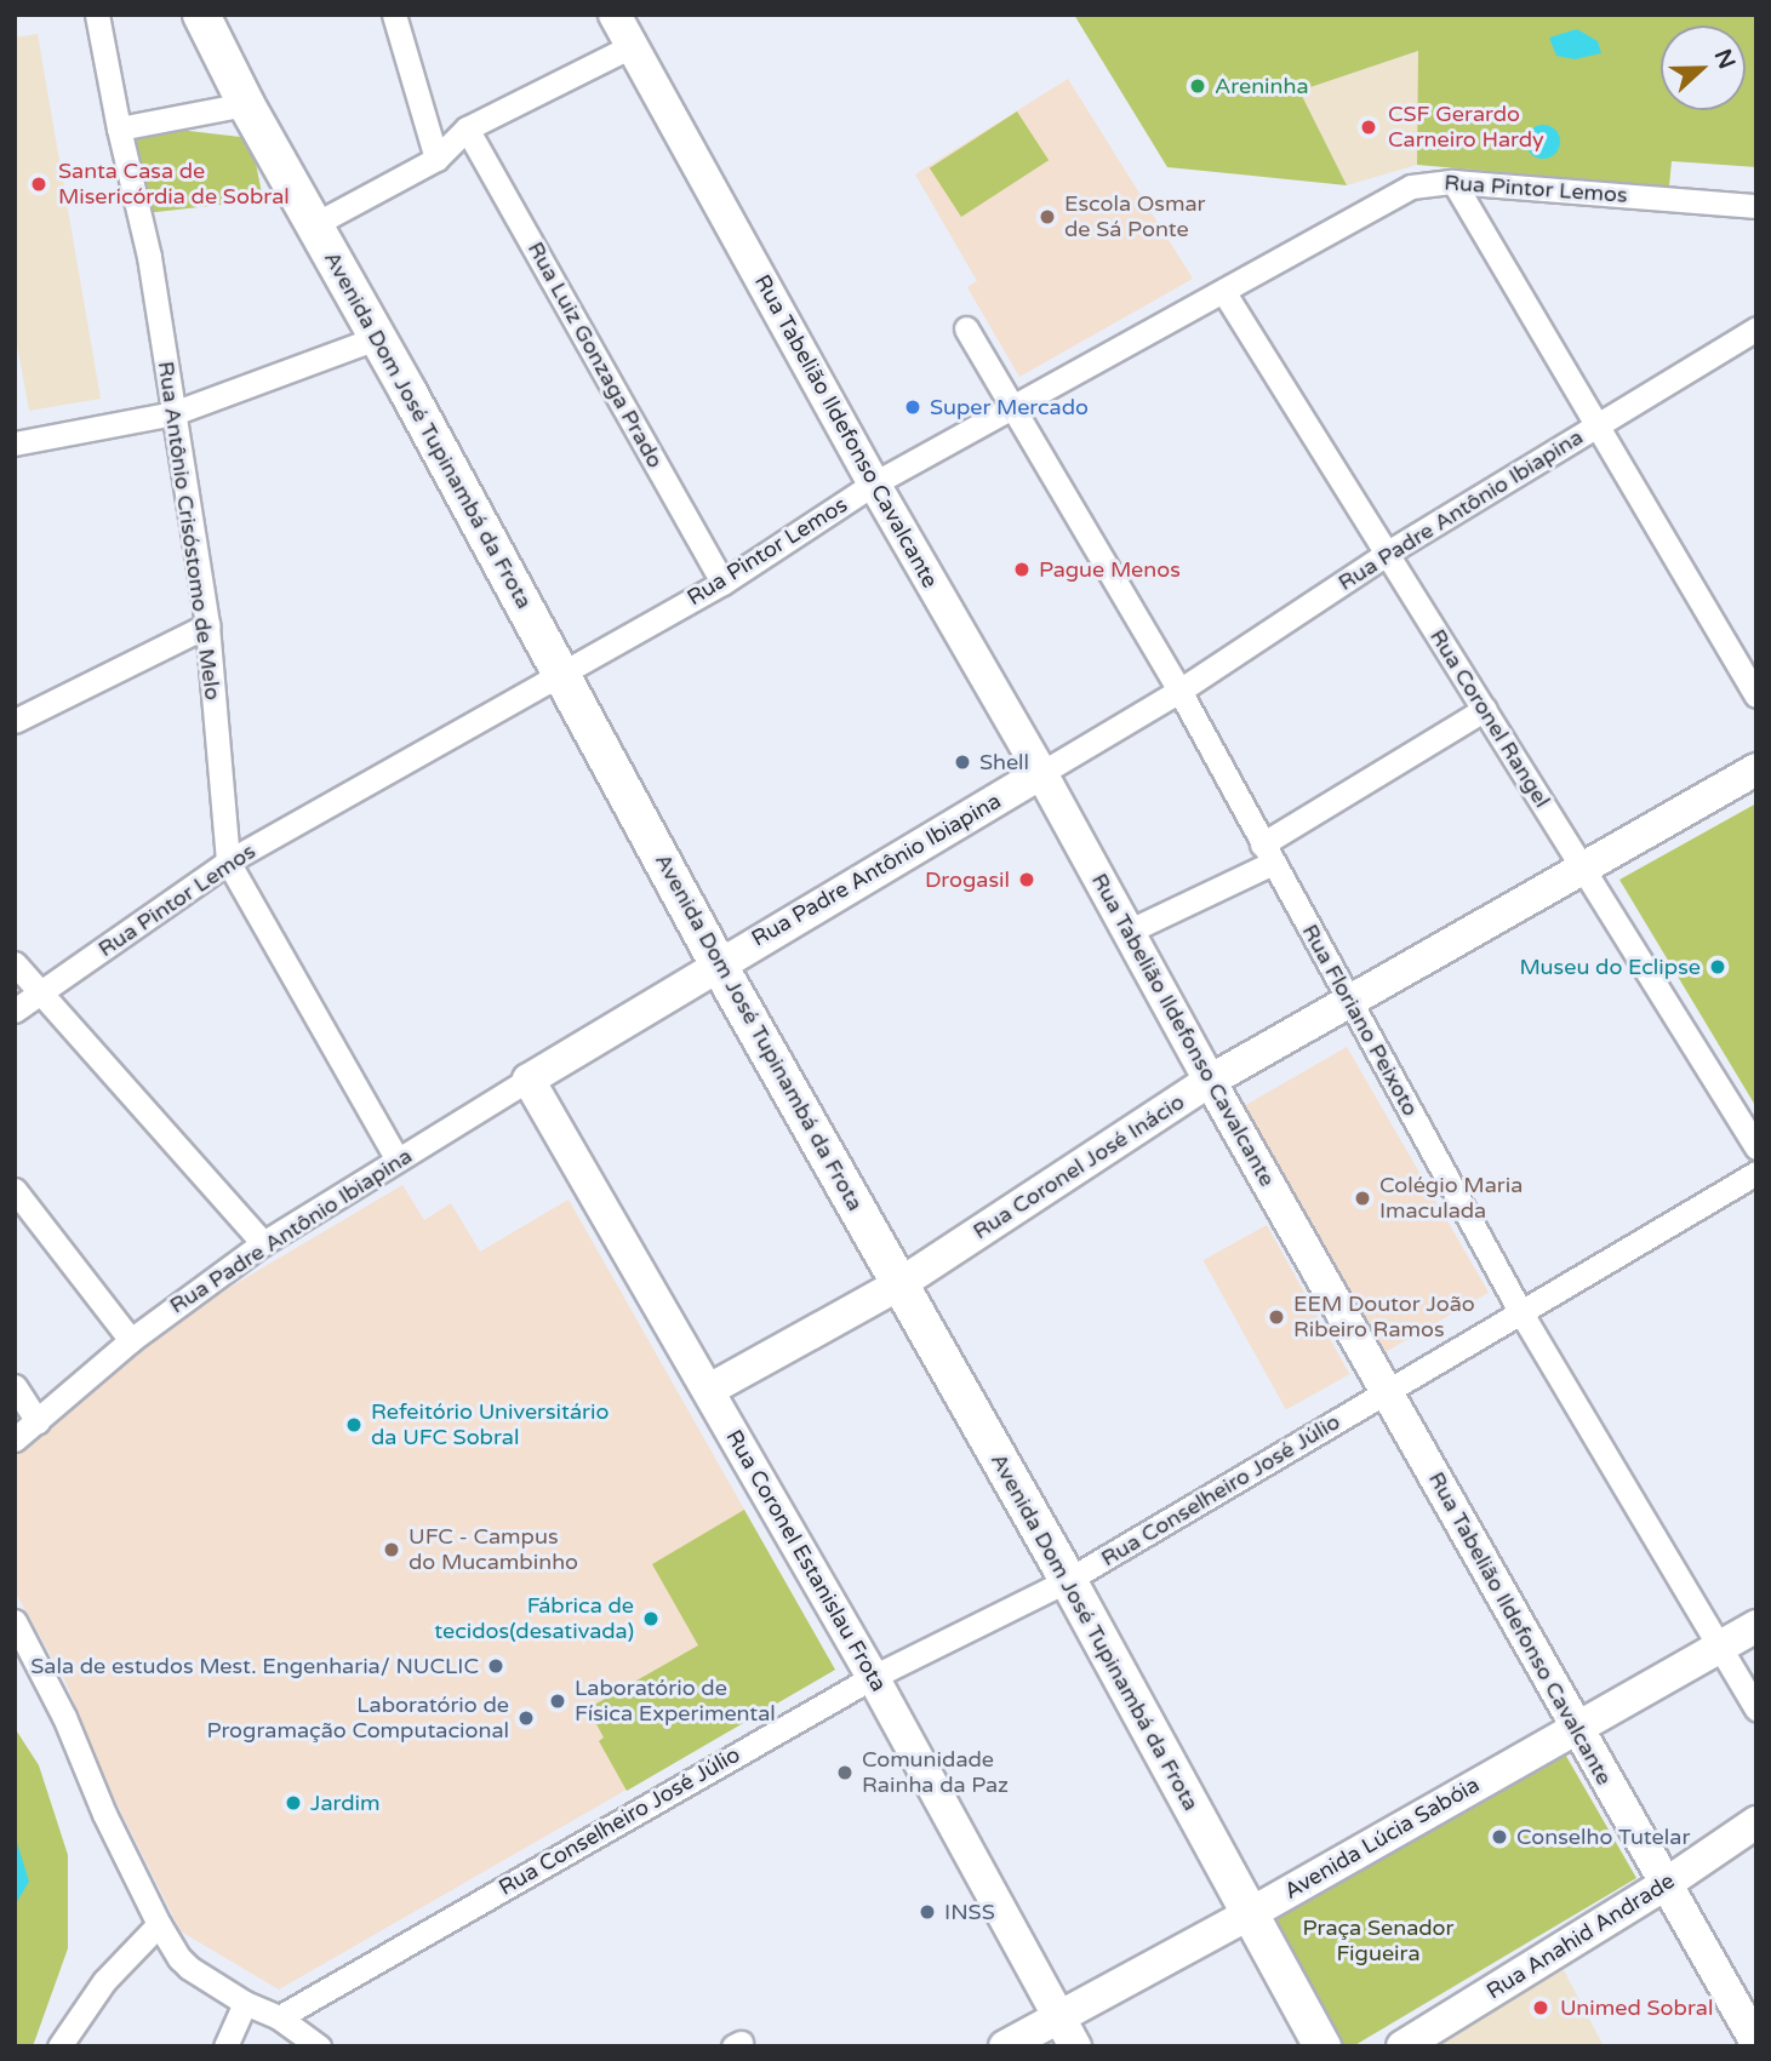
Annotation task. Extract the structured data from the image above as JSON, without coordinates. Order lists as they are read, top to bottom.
{
  "streets": {
    "main road": [
      "Avenida Dom José Tupinambá da Frota",
      "Rua Tabelião Ildefonso Cavalcante",
      "Rua Padre Antônio Ibiapina",
      "Rua Coronel José Inácio",
      "Rua Coronel Estanislau Frota",
      "Avenida Lúcia Sabóia",
      "Rua Anahid Andrade"
    ],
    "street": [
      "Rua Pintor Lemos",
      "Rua Luiz Gonzaga Prado",
      "Rua Antônio Crisóstomo de Melo",
      "Rua Coronel Rangel",
      "Rua Floriano Peixoto",
      "Rua Conselheiro José Júlio"
    ]
  },
  "crossings": [
    ["Rua Pintor Lemos", "Rua Luiz Gonzaga Prado"],
    ["Rua Pintor Lemos", "Avenida Dom José Tupinambá da Frota"],
    ["Rua Pintor Lemos", "Rua Tabelião Ildefonso Cavalcante"],
    ["Rua Pintor Lemos", "Rua Antônio Crisóstomo de Melo"],
    ["Rua Pintor Lemos", "Rua Coronel Rangel"],
    ["Rua Pintor Lemos", "Rua Floriano Peixoto"],
    ["Avenida Dom José Tupinambá da Frota", "Rua Padre Antônio Ibiapina"],
    ["Avenida Dom José Tupinambá da Frota", "Rua Coronel José Inácio"],
    ["Avenida Dom José Tupinambá da Frota", "Rua Conselheiro José Júlio"],
    ["Avenida Dom José Tupinambá da Frota", "Avenida Lúcia Sabóia"],
    ["Rua Tabelião Ildefonso Cavalcante", "Rua Padre Antônio Ibiapina"],
    ["Rua Tabelião Ildefonso Cavalcante", "Rua Coronel José Inácio"],
    ["Rua Tabelião Ildefonso Cavalcante", "Rua Conselheiro José Júlio"],
    ["Rua Tabelião Ildefonso Cavalcante", "Avenida Lúcia Sabóia"],
    ["Rua Tabelião Ildefonso Cavalcante", "Rua Anahid Andrade"],
    ["Rua Padre Antônio Ibiapina", "Rua Antônio Crisóstomo de Melo"],
    ["Rua Padre Antônio Ibiapina", "Rua Coronel Rangel"],
    ["Rua Padre Antônio Ibiapina", "Rua Floriano Peixoto"],
    ["Rua Padre Antônio Ibiapina", "Rua Coronel Estanislau Frota"],
    ["Rua Coronel Rangel", "Rua Coronel José Inácio"],
    ["Rua Floriano Peixoto", "Rua Coronel José Inácio"],
    ["Rua Floriano Peixoto", "Rua Conselheiro José Júlio"],
    ["Rua Floriano Peixoto", "Avenida Lúcia Sabóia"],
    ["Rua Coronel José Inácio", "Rua Coronel Estanislau Frota"],
    ["Rua Conselheiro José Júlio", "Rua Coronel Estanislau Frota"],
    ["Rua Coronel Estanislau Frota", "Avenida Lúcia Sabóia"]
  ],
  "parks": ["Praça Senador Figueira"],
  "places": [
    "Areninha",
    "CSF Gerardo Carneiro Hardy",
    "Santa Casa de Misericórdia de Sobral",
    "Escola Osmar de Sá Ponte",
    "Super Mercado",
    "Pague Menos",
    "Shell",
    "Drogasil",
    "Museu do Eclipse",
    "Colégio Maria Imaculada",
    "EEM Doutor João Ribeiro Ramos",
    "Refeitório Universitário da UFC Sobral",
    "UFC - Campus do Mucambinho",
    "Fábrica de tecidos(desativada)",
    "Sala de estudos Mest. Engenharia/ NUCLIC",
    "Laboratório de Física Experimental",
    "Laboratório de Programação Computacional",
    "Comunidade Rainha da Paz",
    "Jardim",
    "Conselho Tutelar",
    "INSS",
    "Unimed Sobral"
  ],
  "north": "right"
}
